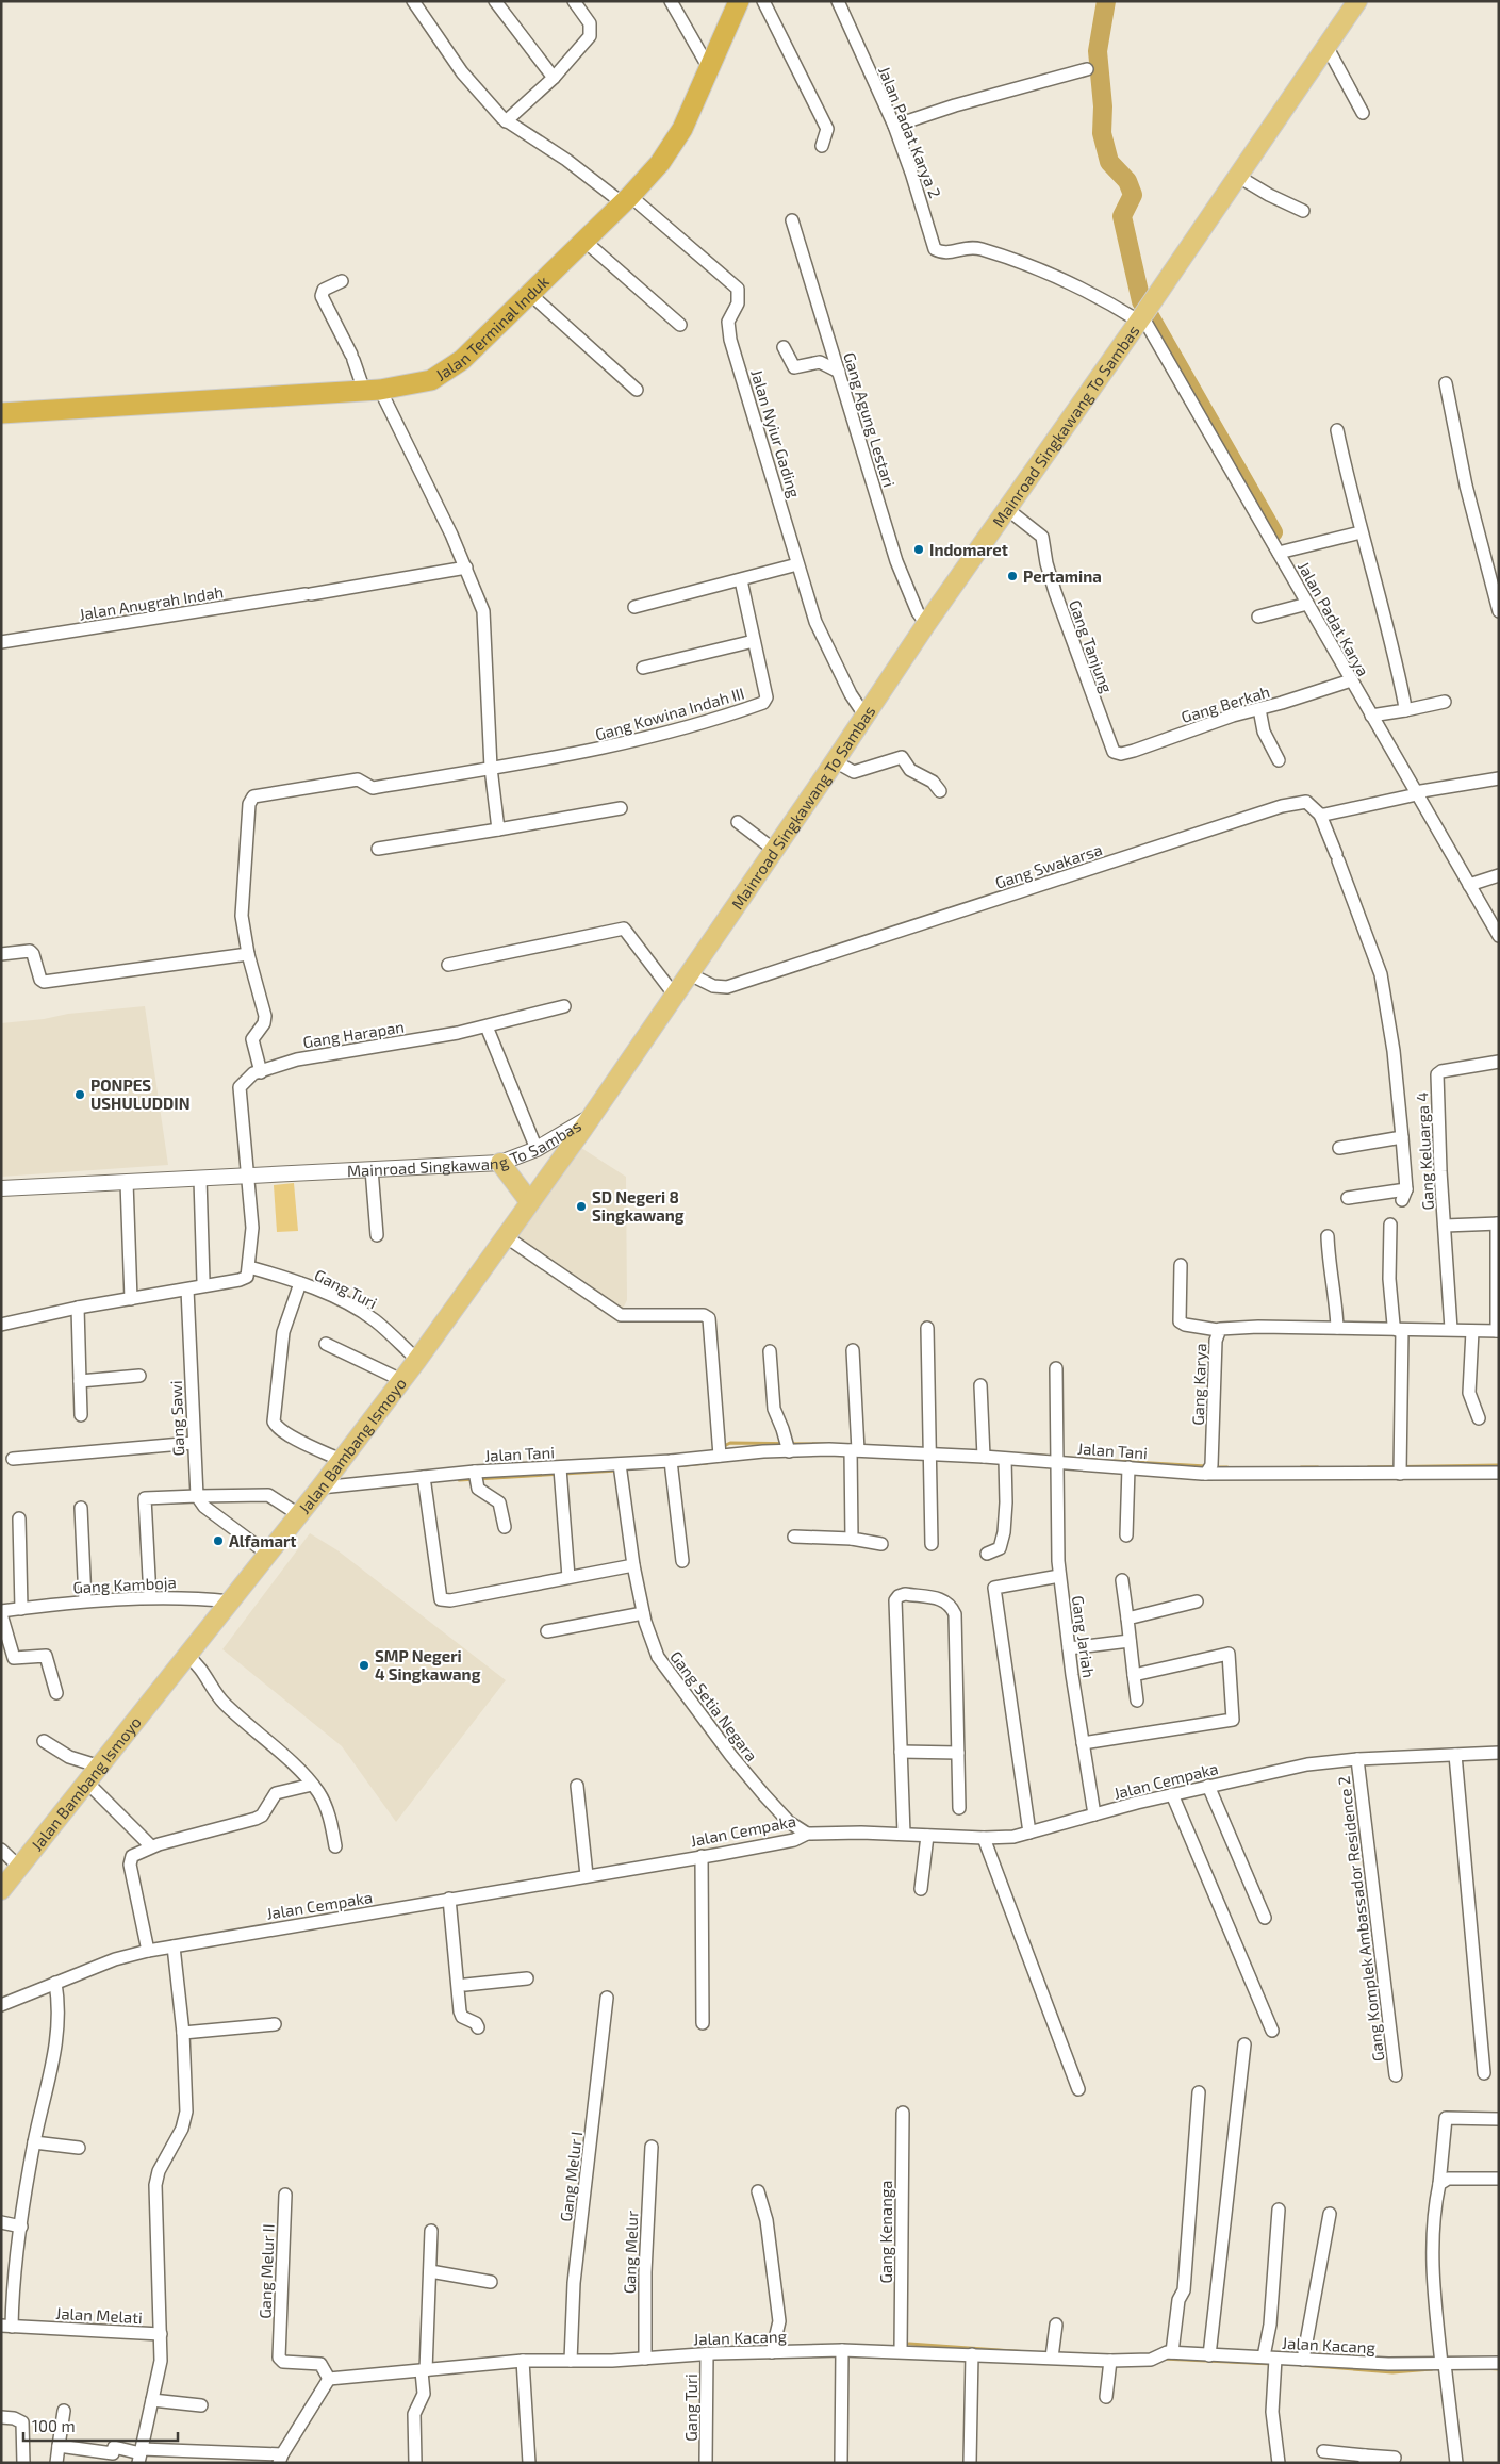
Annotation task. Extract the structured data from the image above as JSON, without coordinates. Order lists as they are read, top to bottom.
{
  "streets": {
    "highway": ["Jalan Terminal Induk"],
    "main road": ["Mainroad Singkawang To Sambas", "Jalan Bambang Ismoyo"],
    "street": [
      "Jalan Padat Karya 2",
      "Gang Agung Lestari",
      "Jalan Nyiur Gading",
      "Jalan Anugrah Indah",
      "Jalan Padat Karya",
      "Gang Tanjung",
      "Gang Berkah",
      "Gang Kowina Indah III",
      "Gang Swakarsa",
      "Gang Harapan",
      "Gang Keluarga 4",
      "Gang Turi",
      "Gang Karya",
      "Gang Sawi",
      "Jalan Tani",
      "Gang Kamboja",
      "Gang Jariah",
      "Gang Setia Negara",
      "Jalan Cempaka",
      "Gang Komplek Ambassador Residence 2",
      "Gang Melur I",
      "Gang Kenanga",
      "Gang Melur",
      "Gang Melur II",
      "Jalan Melati",
      "Jalan Kacang"
    ]
  },
  "crossings": [
    ["Jalan Padat Karya 2", "Mainroad Singkawang To Sambas"],
    ["Jalan Padat Karya 2", "Jalan Padat Karya"],
    ["Jalan Terminal Induk", "Jalan Nyiur Gading"],
    ["Gang Agung Lestari", "Mainroad Singkawang To Sambas"],
    ["Mainroad Singkawang To Sambas", "Jalan Nyiur Gading"],
    ["Mainroad Singkawang To Sambas", "Jalan Padat Karya"],
    ["Mainroad Singkawang To Sambas", "Gang Tanjung"],
    ["Mainroad Singkawang To Sambas", "Gang Swakarsa"],
    ["Mainroad Singkawang To Sambas", "Gang Harapan"],
    ["Mainroad Singkawang To Sambas", "Jalan Bambang Ismoyo"],
    ["Jalan Padat Karya", "Gang Berkah"],
    ["Gang Tanjung", "Gang Berkah"],
    ["Gang Turi", "Jalan Bambang Ismoyo"],
    ["Gang Turi", "Jalan Kacang"],
    ["Gang Karya", "Jalan Tani"],
    ["Jalan Bambang Ismoyo", "Jalan Tani"],
    ["Jalan Bambang Ismoyo", "Gang Kamboja"],
    ["Jalan Tani", "Gang Jariah"],
    ["Jalan Tani", "Gang Setia Negara"],
    ["Gang Jariah", "Jalan Cempaka"],
    ["Gang Setia Negara", "Jalan Cempaka"],
    ["Jalan Cempaka", "Gang Komplek Ambassador Residence 2"],
    ["Gang Melur I", "Jalan Kacang"],
    ["Gang Kenanga", "Jalan Kacang"],
    ["Gang Melur", "Jalan Kacang"],
    ["Gang Melur II", "Jalan Kacang"]
  ],
  "places": [
    "Indomaret",
    "Pertamina",
    "PONPES USHULUDDIN",
    "SD Negeri 8 Singkawang",
    "Alfamart",
    "SMP Negeri 4 Singkawang"
  ],
  "scale_bar": "100 m"
}
